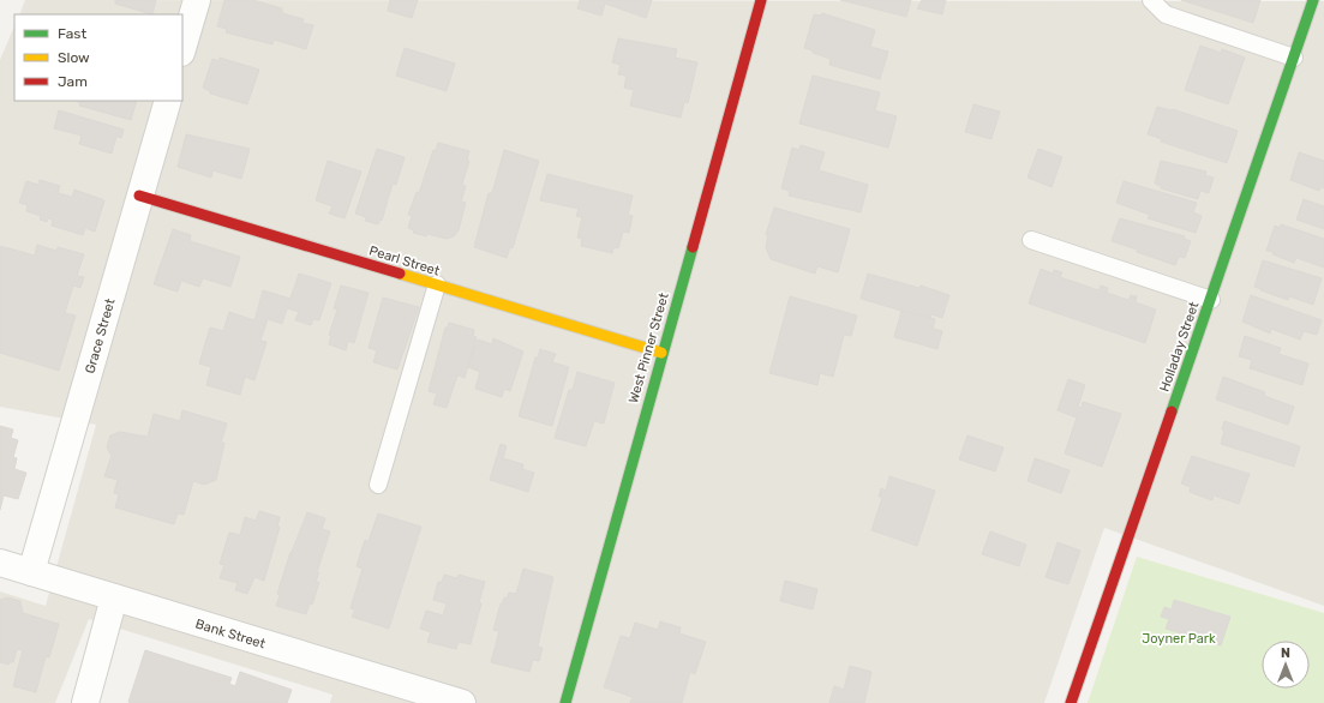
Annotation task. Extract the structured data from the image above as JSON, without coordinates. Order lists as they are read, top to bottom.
{
  "streets": {
    "street": [
      "Pearl Street",
      "Grace Street",
      "Holladay Street",
      "West Pinner Street",
      "Bank Street"
    ]
  },
  "crossings": [
    ["Pearl Street", "Grace Street"],
    ["Pearl Street", "West Pinner Street"],
    ["Grace Street", "Bank Street"]
  ],
  "parks": ["Joyner Park"],
  "legend": ["Fast", "Slow", "Jam"],
  "north": "top"
}
